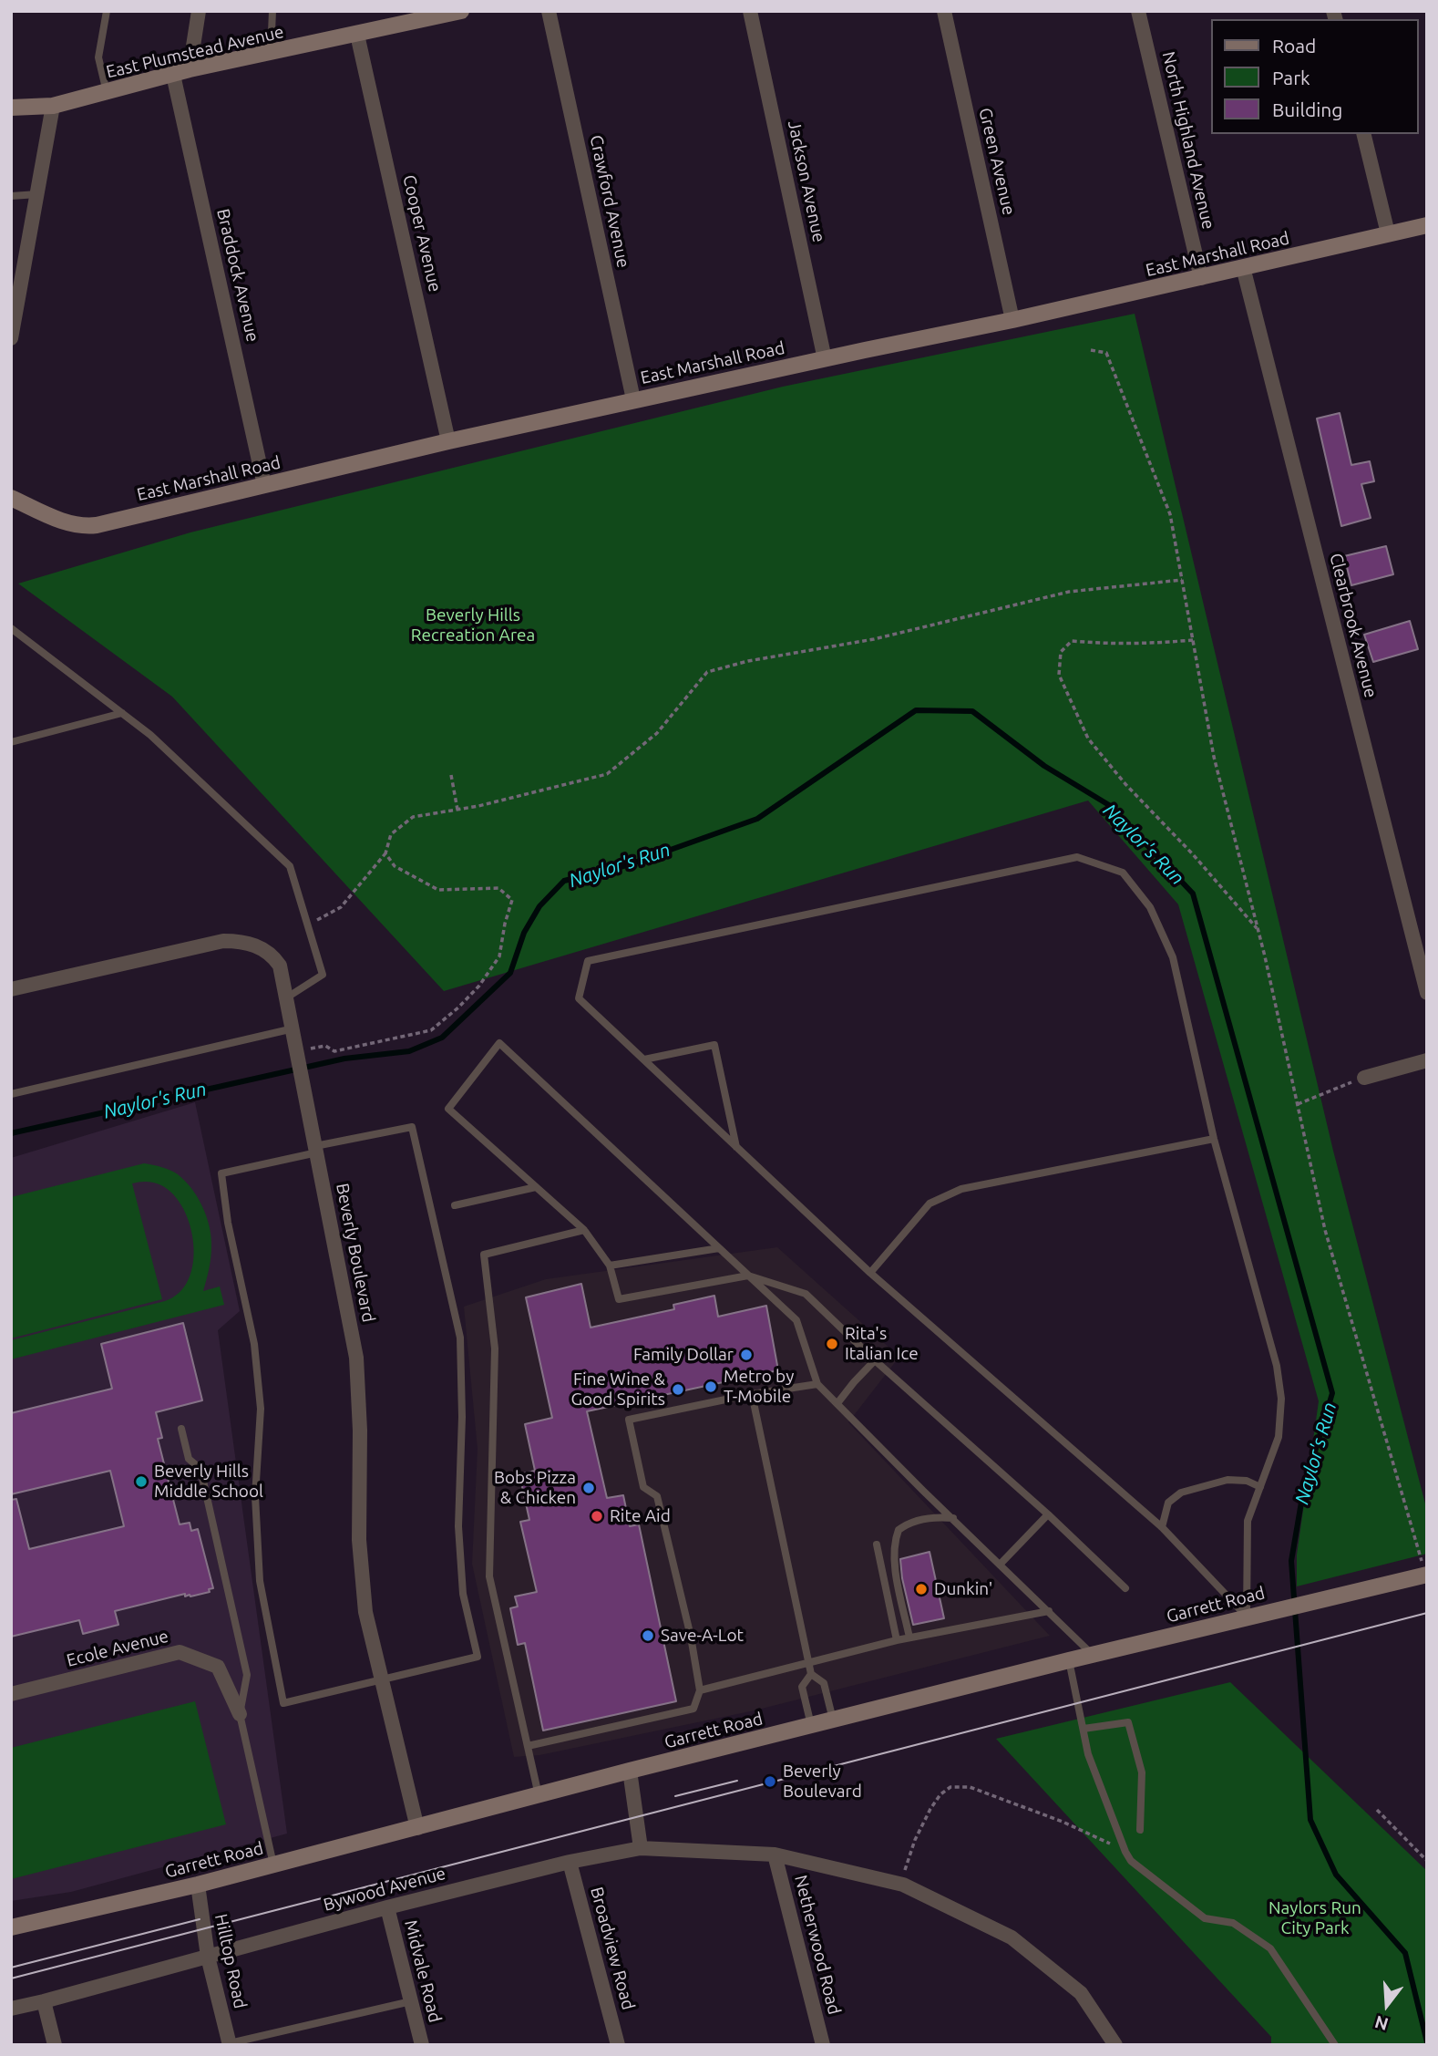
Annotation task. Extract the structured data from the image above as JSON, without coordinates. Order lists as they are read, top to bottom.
{
  "streets": {
    "main road": ["East Plumstead Avenue", "East Marshall Road", "Garrett Road"],
    "street": [
      "North Highland Avenue",
      "Green Avenue",
      "Jackson Avenue",
      "Crawford Avenue",
      "Cooper Avenue",
      "Braddock Avenue",
      "Clearbrook Avenue",
      "Beverly Boulevard",
      "Ecole Avenue",
      "Bywood Avenue",
      "Netherwood Road",
      "Broadview Road",
      "Hilltop Road",
      "Midvale Road"
    ]
  },
  "crossings": [
    ["East Plumstead Avenue", "Cooper Avenue"],
    ["East Plumstead Avenue", "Braddock Avenue"],
    ["North Highland Avenue", "East Marshall Road"],
    ["Green Avenue", "East Marshall Road"],
    ["Jackson Avenue", "East Marshall Road"],
    ["Crawford Avenue", "East Marshall Road"],
    ["Cooper Avenue", "East Marshall Road"],
    ["East Marshall Road", "Braddock Avenue"],
    ["East Marshall Road", "Clearbrook Avenue"],
    ["Beverly Boulevard", "Garrett Road"],
    ["Garrett Road", "Hilltop Road"],
    ["Bywood Avenue", "Netherwood Road"],
    ["Bywood Avenue", "Broadview Road"],
    ["Bywood Avenue", "Hilltop Road"],
    ["Bywood Avenue", "Midvale Road"]
  ],
  "water": ["Naylor's Run"],
  "parks": ["Beverly Hills Recreation Area", "Naylors Run City Park"],
  "places": [
    "Rita's Italian Ice",
    "Family Dollar",
    "Metro by T-Mobile",
    "Fine Wine & Good Spirits",
    "Beverly Hills Middle School",
    "Bobs Pizza & Chicken",
    "Rite Aid",
    "Dunkin'",
    "Save-A-Lot",
    "Beverly Boulevard"
  ],
  "legend": ["Road", "Park", "Building"],
  "north": "bottom"
}
